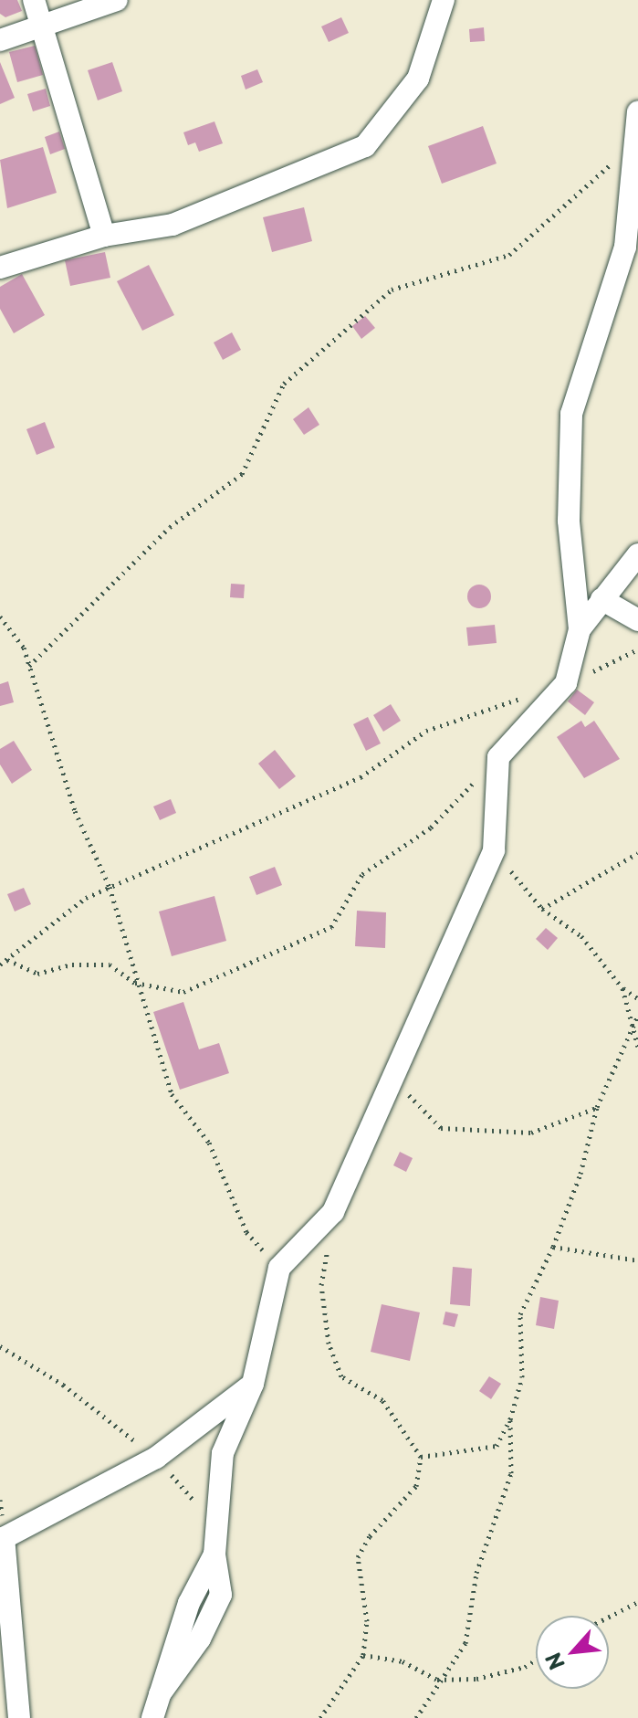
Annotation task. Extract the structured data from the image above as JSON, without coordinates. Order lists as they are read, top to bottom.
{
  "north": "bottom left"
}
